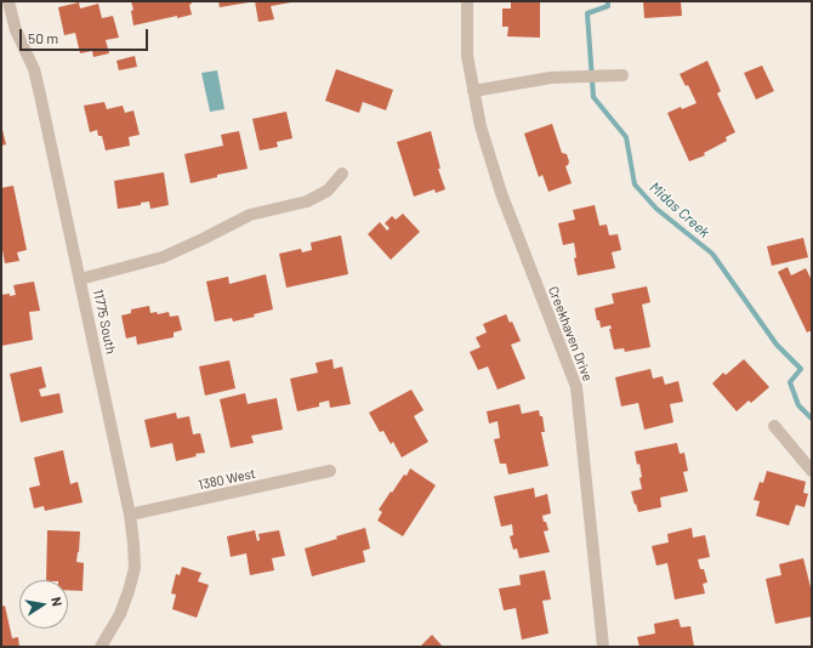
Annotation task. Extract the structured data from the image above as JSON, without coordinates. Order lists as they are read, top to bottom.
{
  "streets": {
    "street": ["11775 South", "Creekhaven Drive", "1380 West"]
  },
  "crossings": [
    ["11775 South", "1380 West"]
  ],
  "water": ["Midas Creek"],
  "scale_bar": "50 m",
  "north": "right"
}
